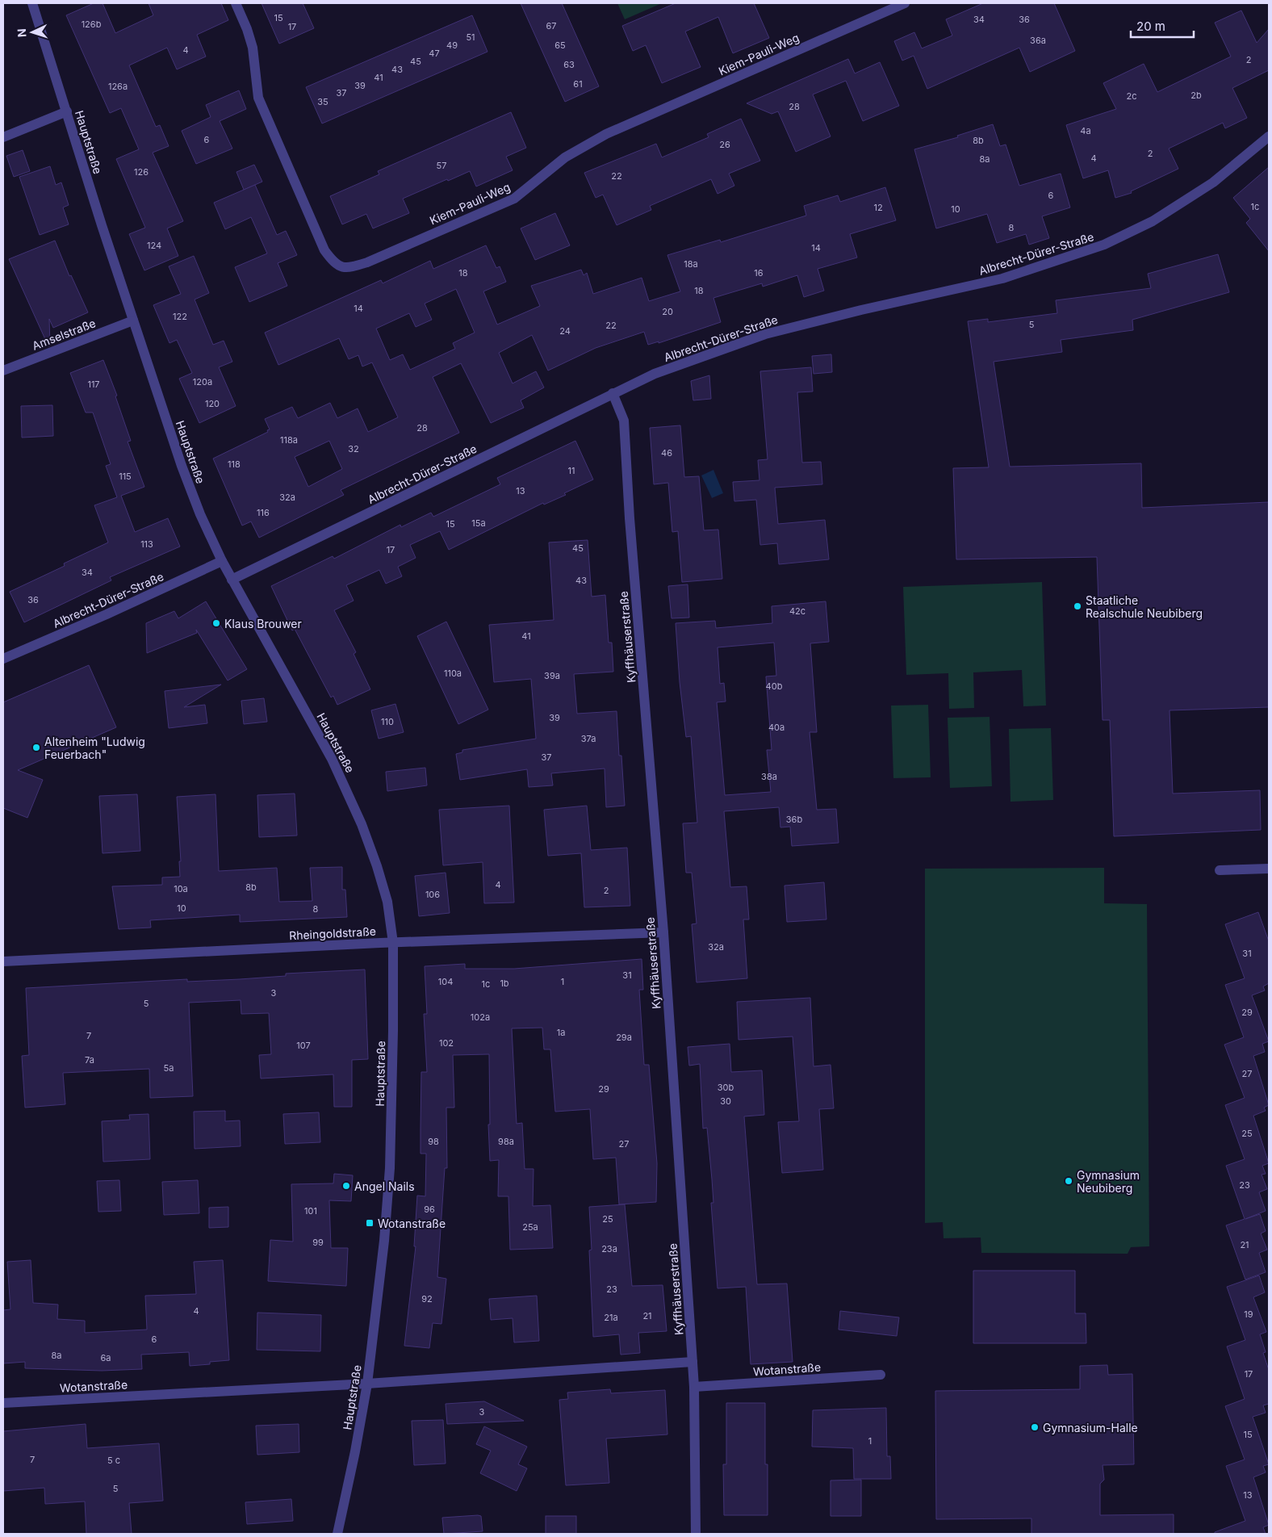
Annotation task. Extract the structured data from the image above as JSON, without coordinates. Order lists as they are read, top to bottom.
{
  "streets": {
    "street": [
      "Kiem-Pauli-Weg",
      "Hauptstraße",
      "Albrecht-Dürer-Straße",
      "Amselstraße",
      "Kyffhäuserstraße",
      "Rheingoldstraße",
      "Wotanstraße"
    ]
  },
  "crossings": [
    ["Hauptstraße", "Albrecht-Dürer-Straße"],
    ["Hauptstraße", "Amselstraße"],
    ["Hauptstraße", "Rheingoldstraße"],
    ["Hauptstraße", "Wotanstraße"],
    ["Albrecht-Dürer-Straße", "Kyffhäuserstraße"],
    ["Kyffhäuserstraße", "Rheingoldstraße"],
    ["Kyffhäuserstraße", "Wotanstraße"]
  ],
  "places": {
    "other": [
      "Staatliche Realschule Neubiberg",
      "Klaus Brouwer",
      "Altenheim \"Ludwig Feuerbach\"",
      "Gymnasium Neubiberg",
      "Angel Nails",
      "Gymnasium-Halle"
    ],
    "transit": ["Wotanstraße"]
  },
  "house_numbers": [
    "15",
    "34",
    "36",
    "126b",
    "67",
    "17",
    "51",
    "36a",
    "49",
    "65",
    "4",
    "47",
    "2",
    "45",
    "63",
    "43",
    "41",
    "61",
    "39",
    "126a",
    "37",
    "2b",
    "2c",
    "35",
    "28",
    "4a",
    "6",
    "8b",
    "26",
    "2",
    "4",
    "8a",
    "57",
    "126",
    "22",
    "6",
    "1c",
    "12",
    "10",
    "8",
    "124",
    "14",
    "18a",
    "18",
    "16",
    "18",
    "14",
    "20",
    "122",
    "5",
    "22",
    "24",
    "120a",
    "117",
    "120",
    "28",
    "118a",
    "32",
    "46",
    "118",
    "11",
    "115",
    "13",
    "32a",
    "116",
    "15a",
    "15",
    "113",
    "45",
    "17",
    "34",
    "43",
    "36",
    "42c",
    "41",
    "110a",
    "39a",
    "40b",
    "39",
    "110",
    "40a",
    "37a",
    "37",
    "38a",
    "36b",
    "4",
    "8b",
    "10a",
    "2",
    "106",
    "10",
    "8",
    "32a",
    "31",
    "31",
    "104",
    "1",
    "1b",
    "1c",
    "3",
    "5",
    "29",
    "102a",
    "1a",
    "7",
    "29a",
    "102",
    "107",
    "7a",
    "5a",
    "27",
    "30b",
    "29",
    "30",
    "25",
    "98",
    "98a",
    "27",
    "23",
    "96",
    "101",
    "25",
    "25a",
    "99",
    "21",
    "23a",
    "23",
    "92",
    "4",
    "19",
    "21",
    "21a",
    "6",
    "8a",
    "6a",
    "17",
    "3",
    "15",
    "1",
    "7",
    "5 c",
    "5",
    "13"
  ],
  "scale_bar": "20 m",
  "north": "left"
}
